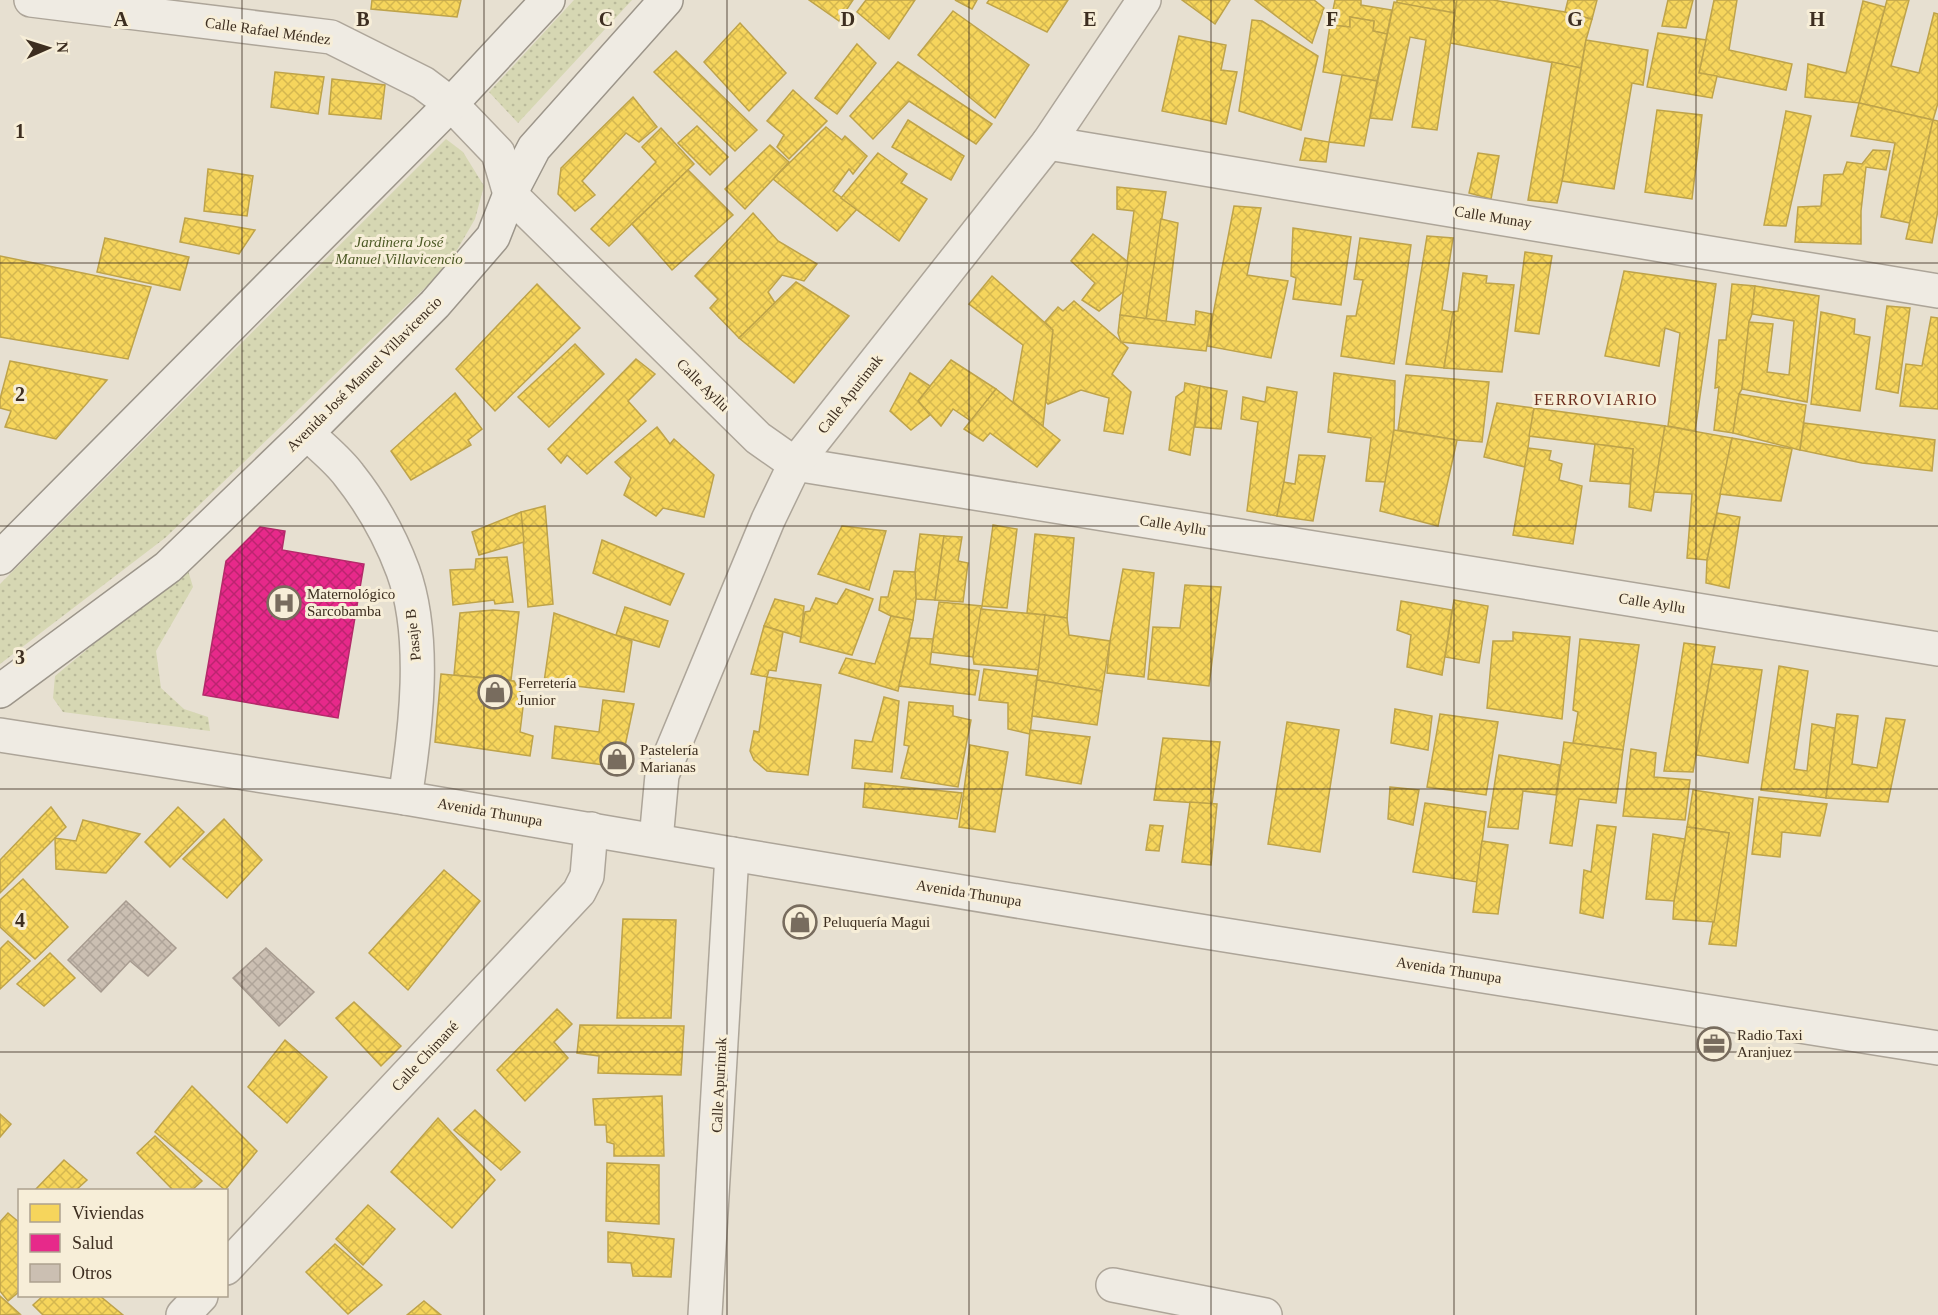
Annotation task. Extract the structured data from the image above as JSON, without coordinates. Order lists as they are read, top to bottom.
{
  "streets": {
    "street": [
      "Calle Rafael Méndez",
      "Calle Munay",
      "Avenida José Manuel Villavicencio",
      "Calle Ayllu",
      "Calle Apurimak",
      "Pasaje B",
      "Avenida Thunupa",
      "Calle Chimané"
    ]
  },
  "crossings": [
    ["Calle Rafael Méndez", "Avenida José Manuel Villavicencio"],
    ["Calle Rafael Méndez", "Calle Ayllu"],
    ["Calle Munay", "Calle Apurimak"],
    ["Avenida José Manuel Villavicencio", "Calle Ayllu"],
    ["Avenida José Manuel Villavicencio", "Pasaje B"],
    ["Calle Ayllu", "Calle Apurimak"],
    ["Calle Apurimak", "Avenida Thunupa"],
    ["Pasaje B", "Avenida Thunupa"],
    ["Avenida Thunupa", "Calle Chimané"]
  ],
  "districts": ["FERROVIARIO"],
  "parks": ["Jardinera José Manuel Villavicencio"],
  "places": {
    "hospital": ["Maternológico Sarcobamba"],
    "shop": ["Ferretería Junior", "Pastelería Marianas", "Peluquería Magui"],
    "office": ["Radio Taxi Aranjuez"]
  },
  "legend": ["Viviendas", "Salud", "Otros"],
  "north": "right",
  "grid": {
    "columns": [
      "A",
      "B",
      "C",
      "D",
      "E",
      "F",
      "G",
      "H"
    ],
    "rows": [
      "1",
      "2",
      "3",
      "4"
    ]
  }
}
